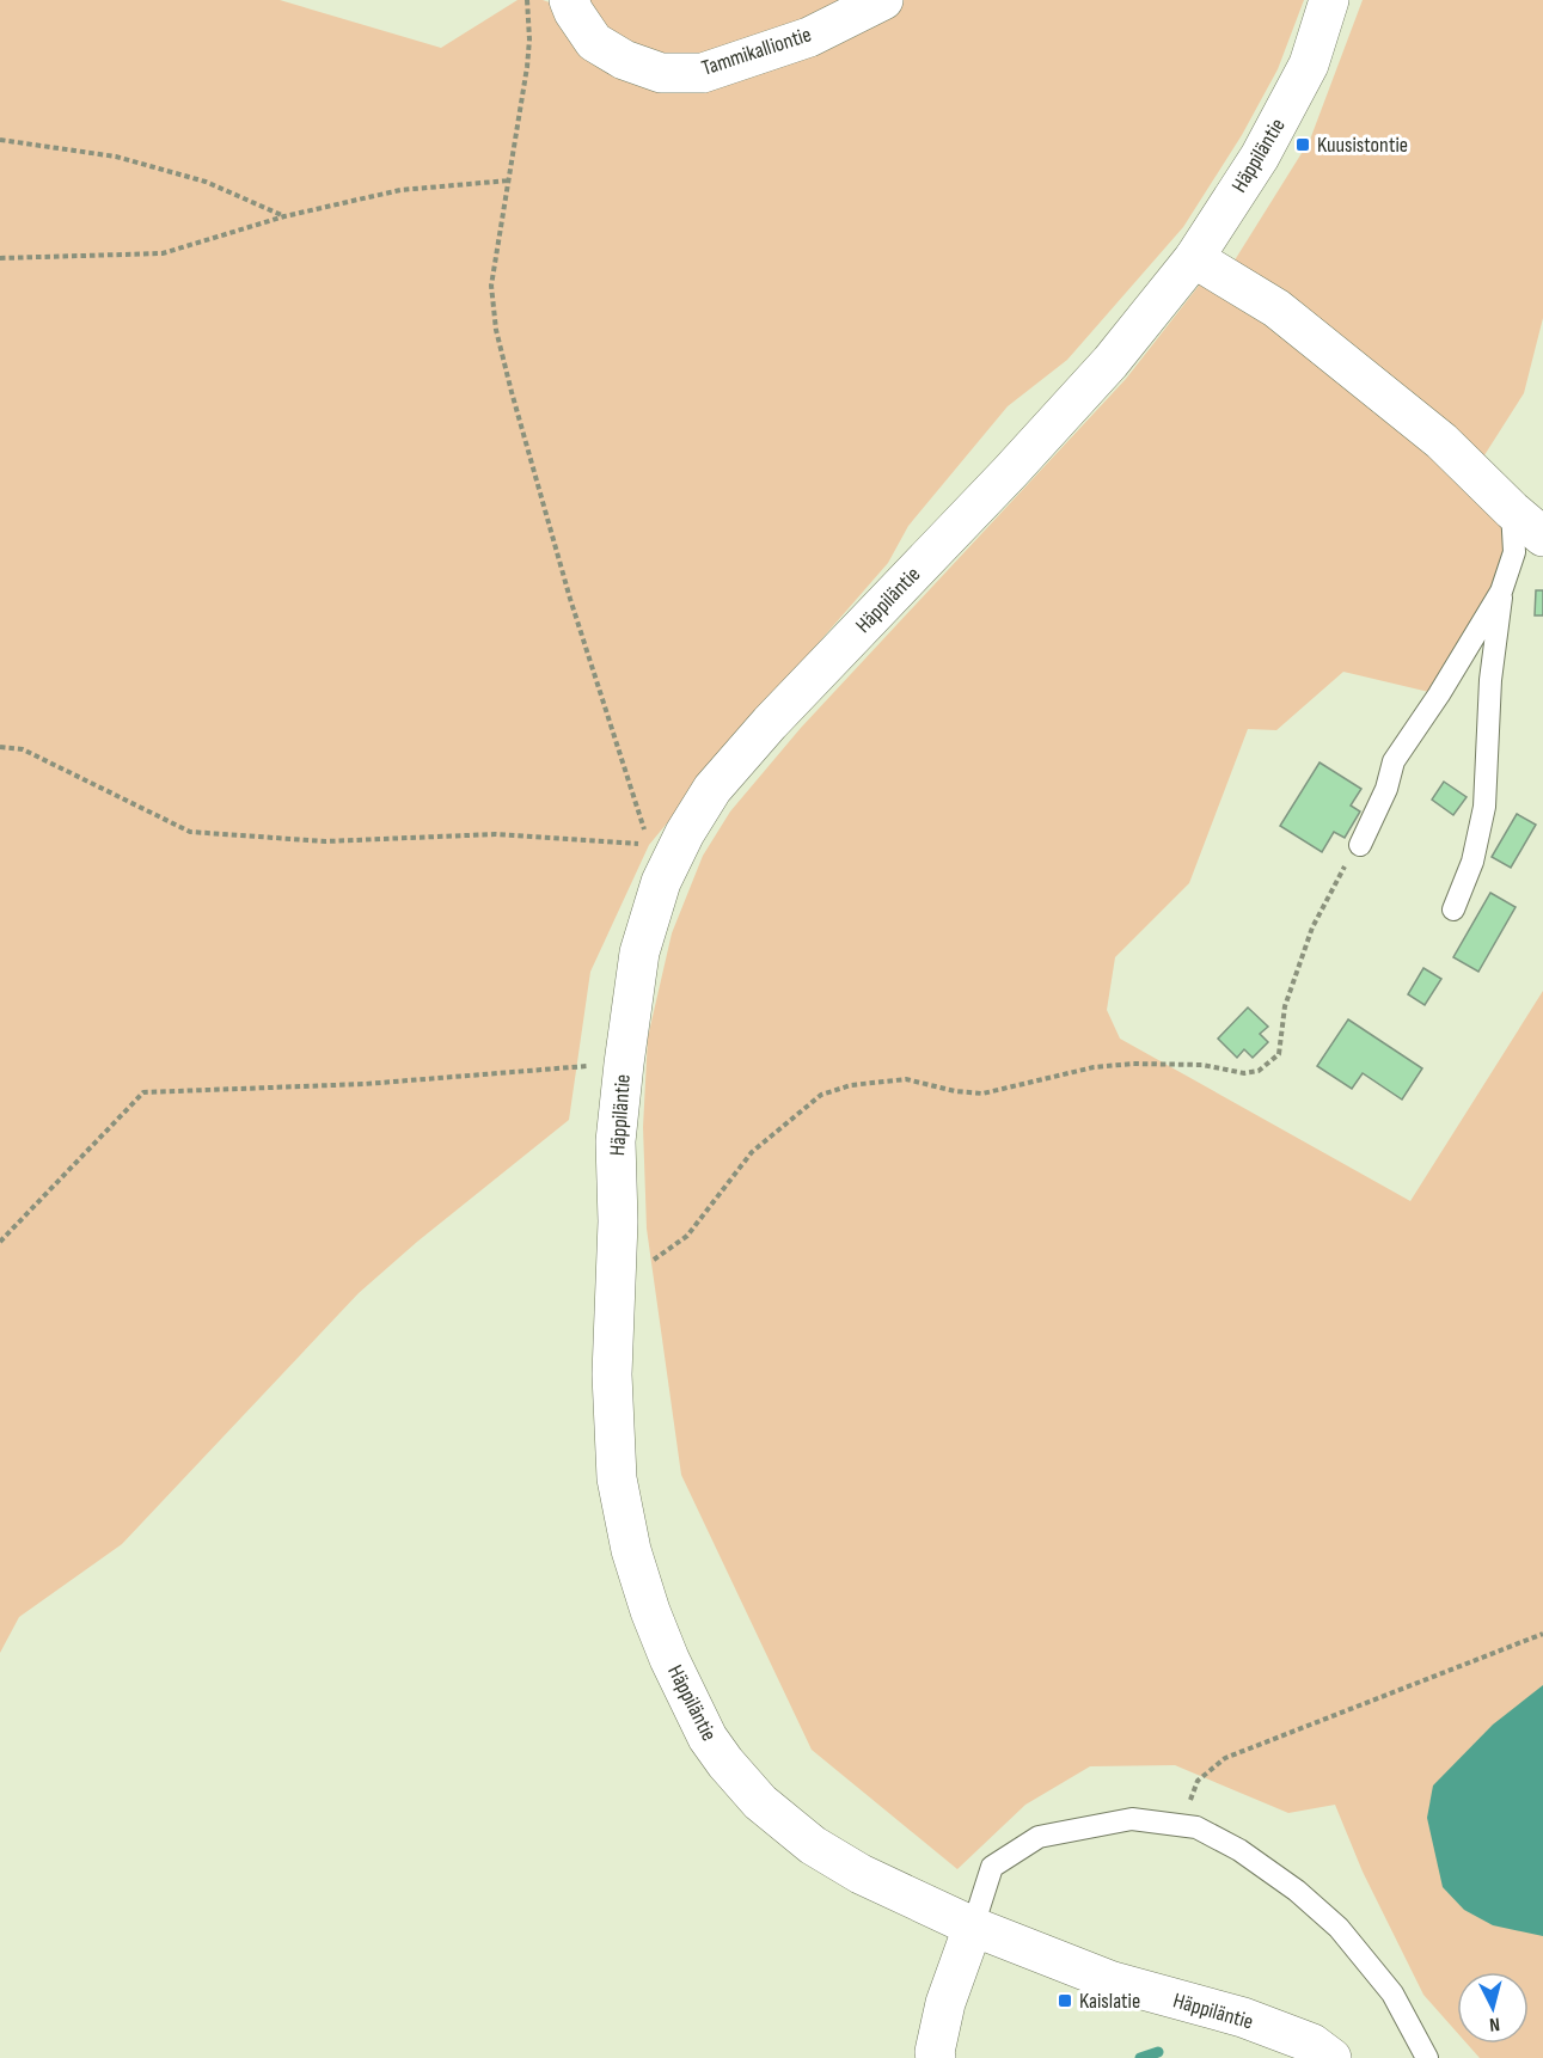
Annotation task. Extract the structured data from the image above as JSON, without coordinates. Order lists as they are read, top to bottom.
{
  "streets": {
    "street": ["Tammikalliontie", "Häppiläntie"]
  },
  "places": {
    "transit": ["Kuusistontie", "Kaislatie"]
  },
  "north": "bottom"
}
